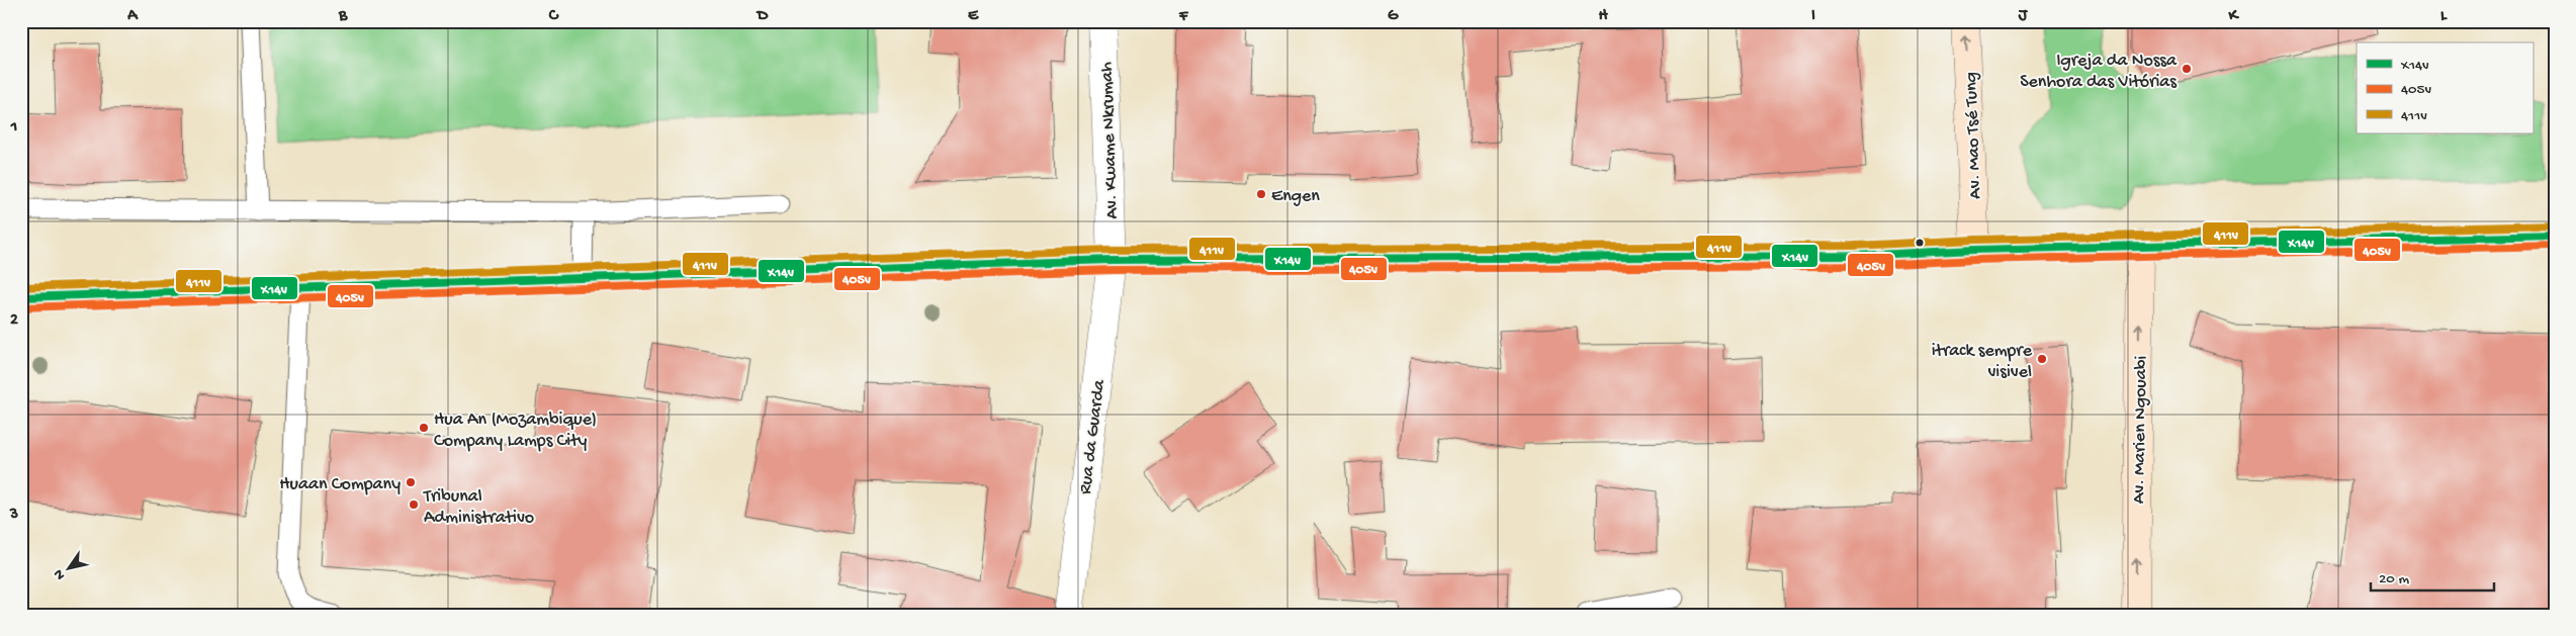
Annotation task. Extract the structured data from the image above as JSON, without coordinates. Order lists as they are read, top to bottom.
{
  "streets": {
    "main road": ["Av. Mao Tsé Tung", "Av. Marien Ngouabi"],
    "street": ["Av. Kwame Nkrumah", "Rua da Guarda"]
  },
  "crossings": [
    ["Av. Kwame Nkrumah", "Rua da Guarda"]
  ],
  "one_way": ["Av. Mao Tsé Tung", "Av. Marien Ngouabi"],
  "places": [
    "Igreja da Nossa Senhora das Vitórias",
    "Engen",
    "itrack sempre visivel",
    "Hua An (Mozambique) Company Lamps City",
    "Huaan Company",
    "Tribunal Administrativo"
  ],
  "lines": ["transit line 411v", "transit line X14v", "transit line 405v"],
  "legend": ["X14v", "405v", "411v"],
  "scale_bar": "20 m",
  "north": "bottom left",
  "grid": {
    "columns": [
      "A",
      "B",
      "C",
      "D",
      "E",
      "F",
      "G",
      "H",
      "I",
      "J",
      "K",
      "L"
    ],
    "rows": ["1", "2", "3"]
  }
}
